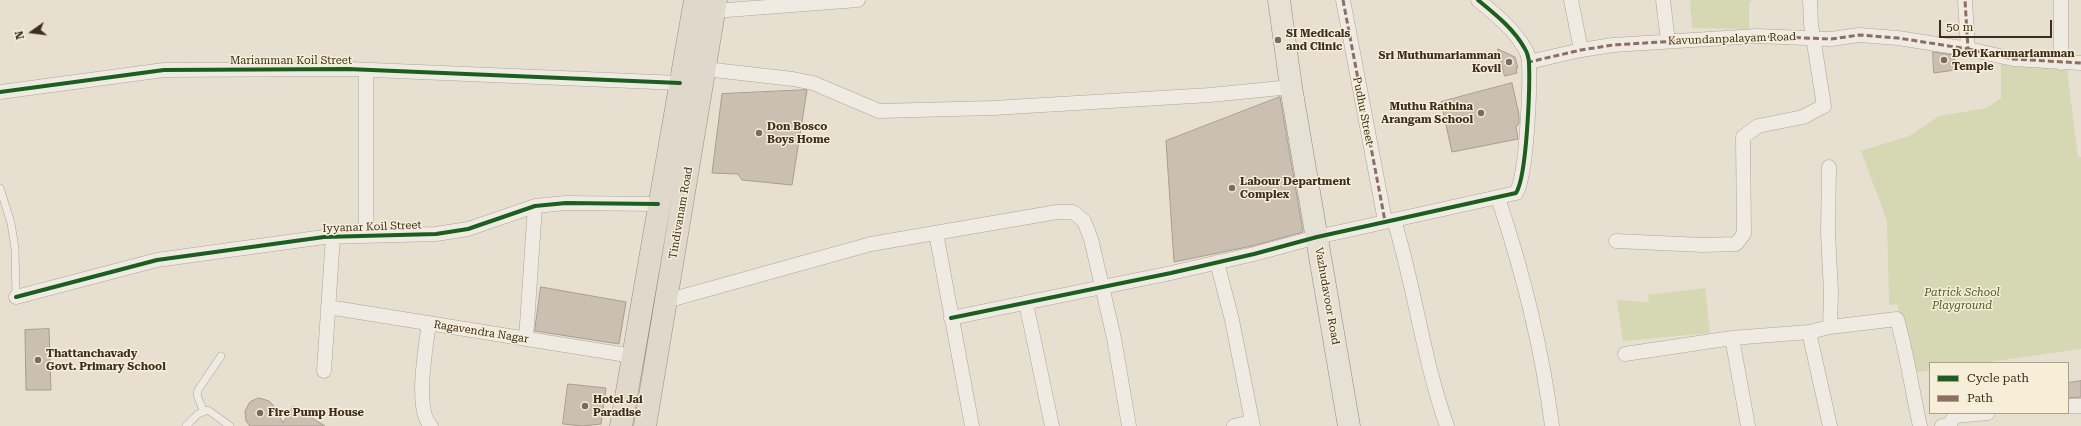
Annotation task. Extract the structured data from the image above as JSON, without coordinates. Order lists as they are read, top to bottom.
{
  "streets": {
    "highway": ["Tindivanam Road"],
    "main road": ["Vazhudavoor Road"],
    "street": [
      "Kavundanpalayam Road",
      "Mariamman Koil Street",
      "Pudhu Street",
      "Iyyanar Koil Street",
      "Ragavendra Nagar"
    ]
  },
  "parks": ["Patrick School Playground"],
  "places": [
    "SI Medicals and Clinic",
    "Devi Karumariamman Temple",
    "Sri Muthumariamman Kovil",
    "Muthu Rathina Arangam School",
    "Don Bosco Boys Home",
    "Labour Department Complex",
    "Thattanchavady Govt. Primary School",
    "Hotel Jai Paradise",
    "Fire Pump House"
  ],
  "legend": ["Cycle path", "Path"],
  "scale_bar": "50 m",
  "north": "left"
}
